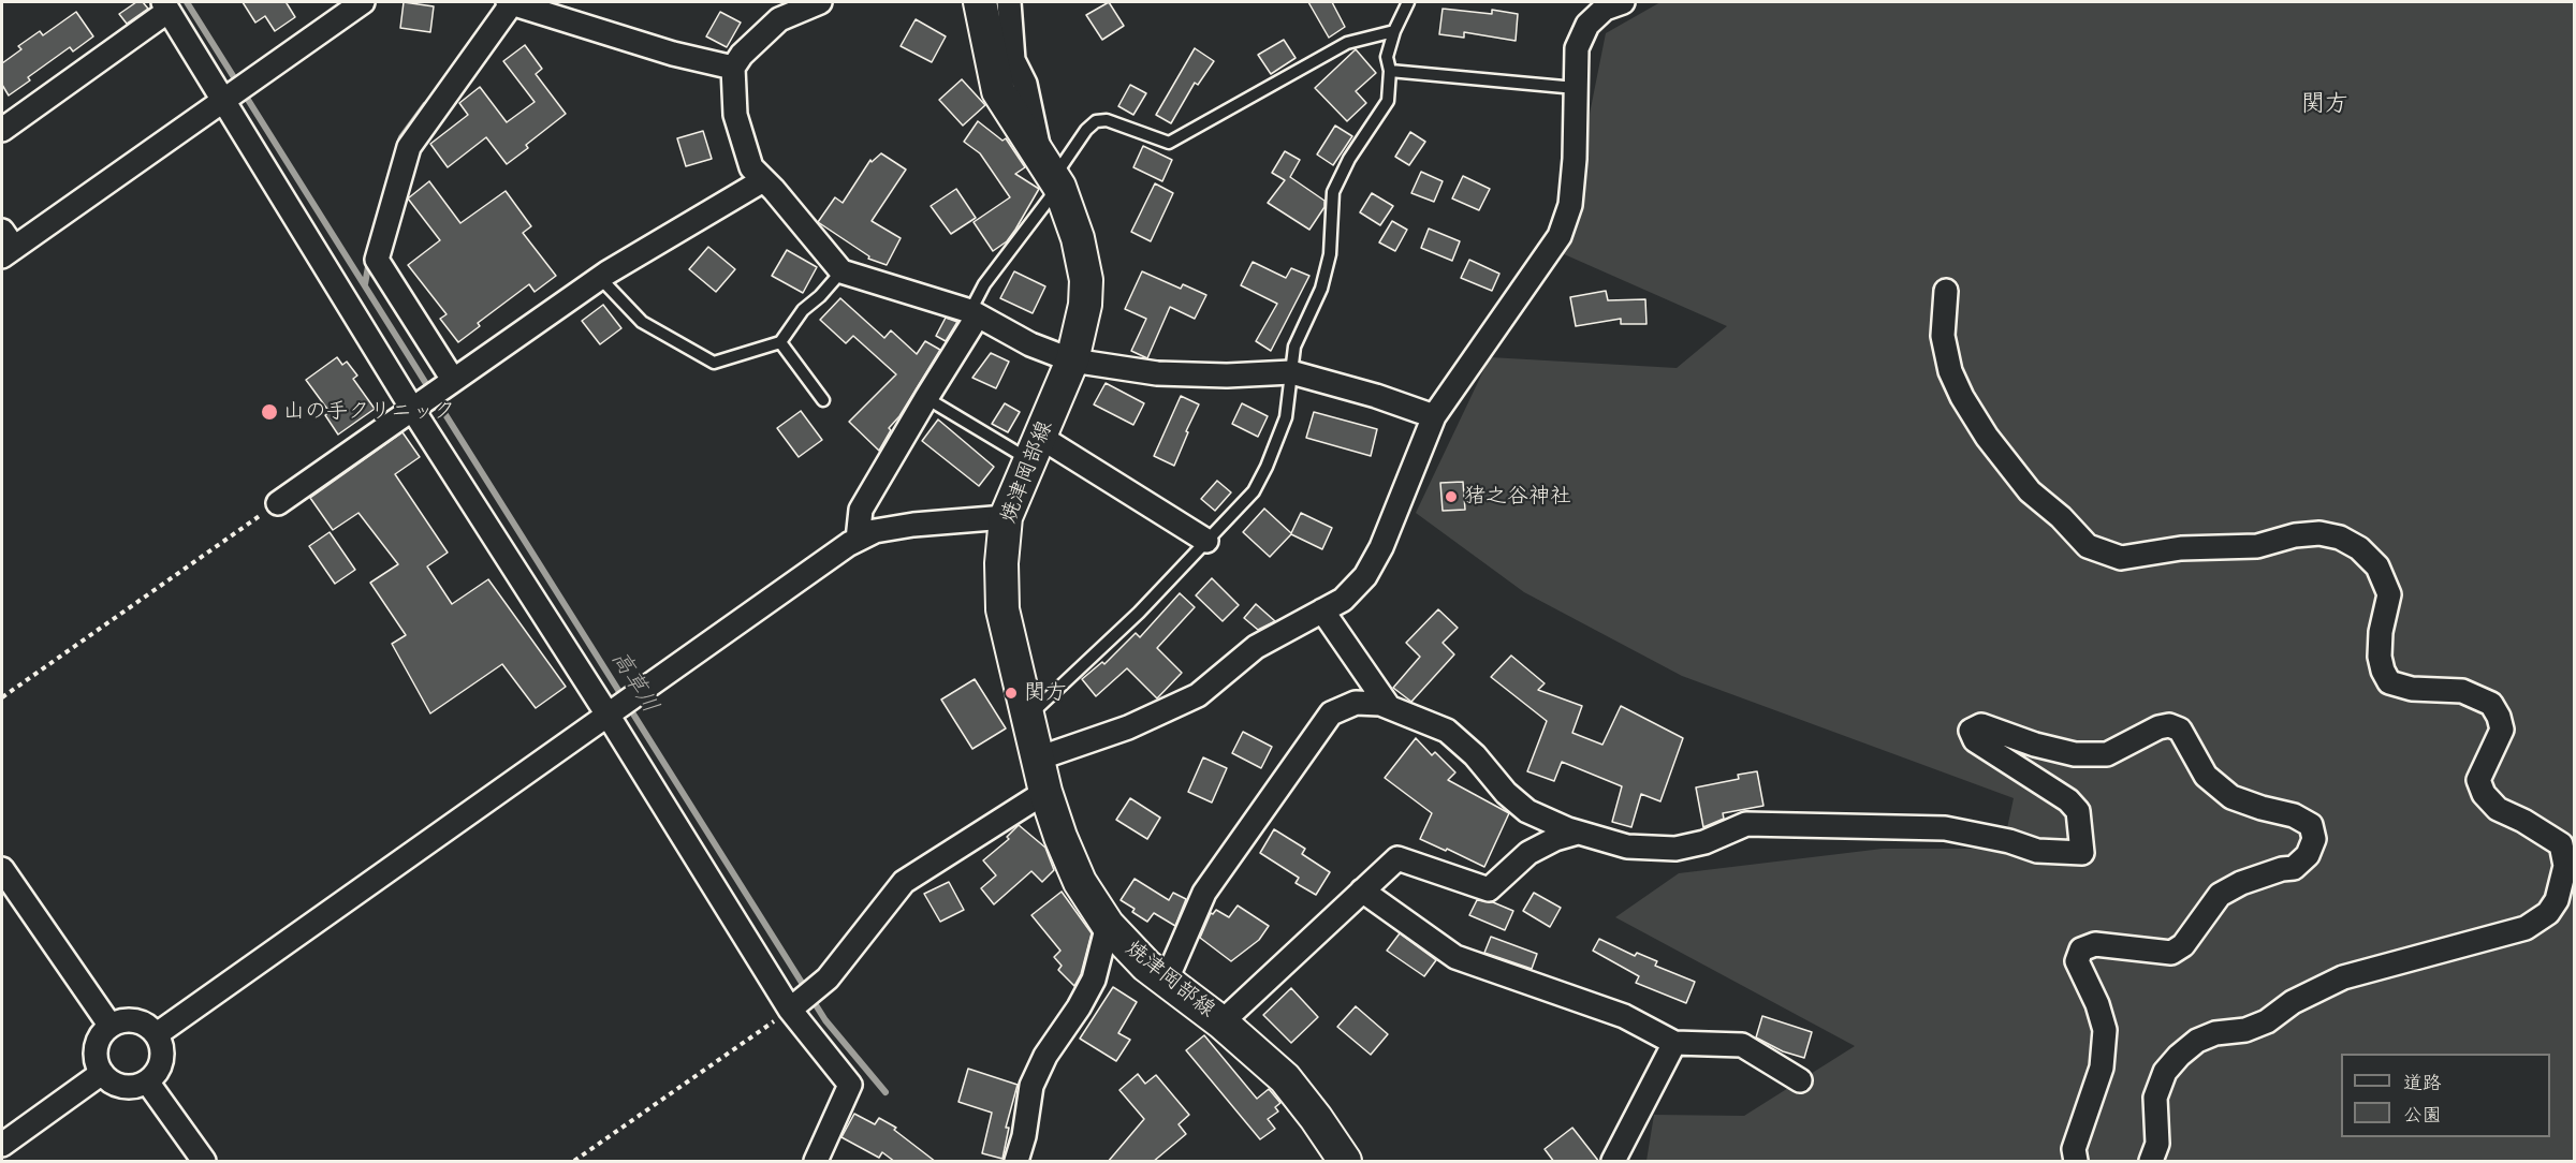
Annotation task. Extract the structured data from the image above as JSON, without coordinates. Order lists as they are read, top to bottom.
{
  "streets": {
    "main road": ["焼津岡部線"]
  },
  "districts": ["関方"],
  "water": ["高草川"],
  "places": ["山の手クリニック", "猪之谷神社", "関方"],
  "legend": ["道路", "公園"]
}
